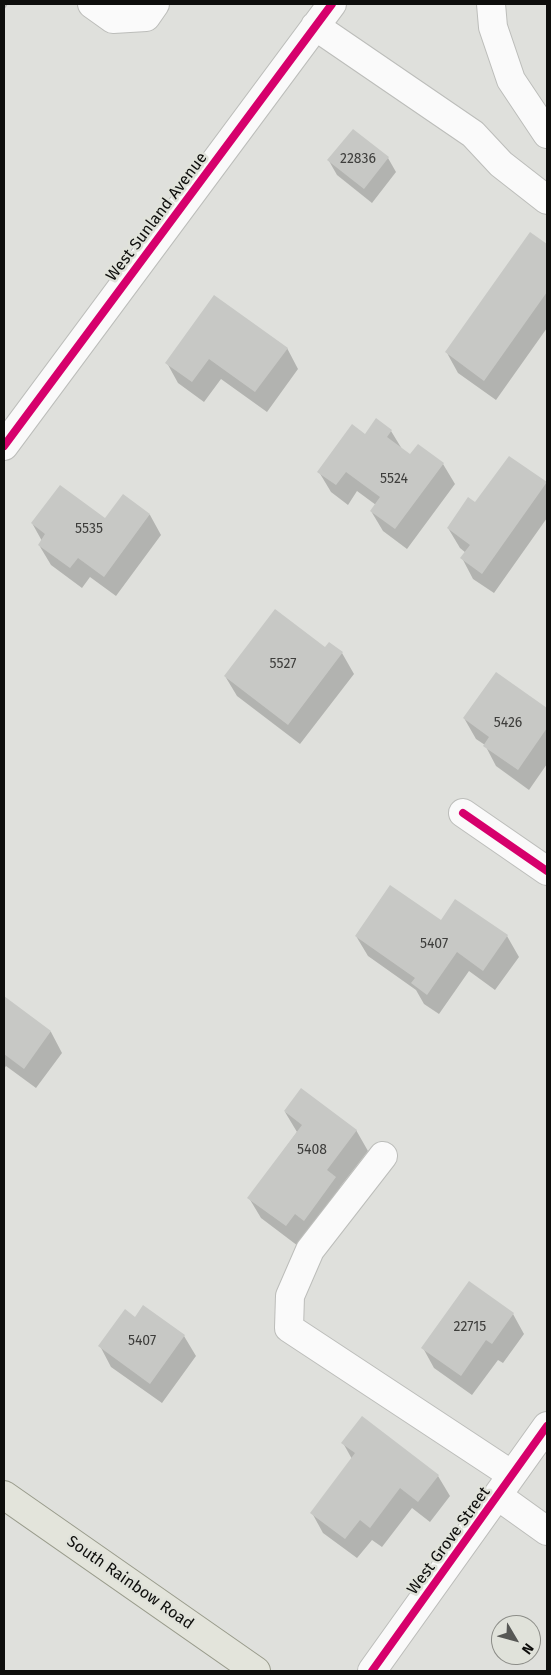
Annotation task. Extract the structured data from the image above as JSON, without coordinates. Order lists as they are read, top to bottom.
{
  "streets": {
    "main road": ["South Rainbow Road"],
    "street": ["West Sunland Avenue", "West Grove Street"]
  },
  "house_numbers": [
    "22836",
    "5524",
    "5535",
    "5527",
    "5426",
    "5407",
    "5408",
    "22715",
    "5407"
  ],
  "north": "bottom right"
}
